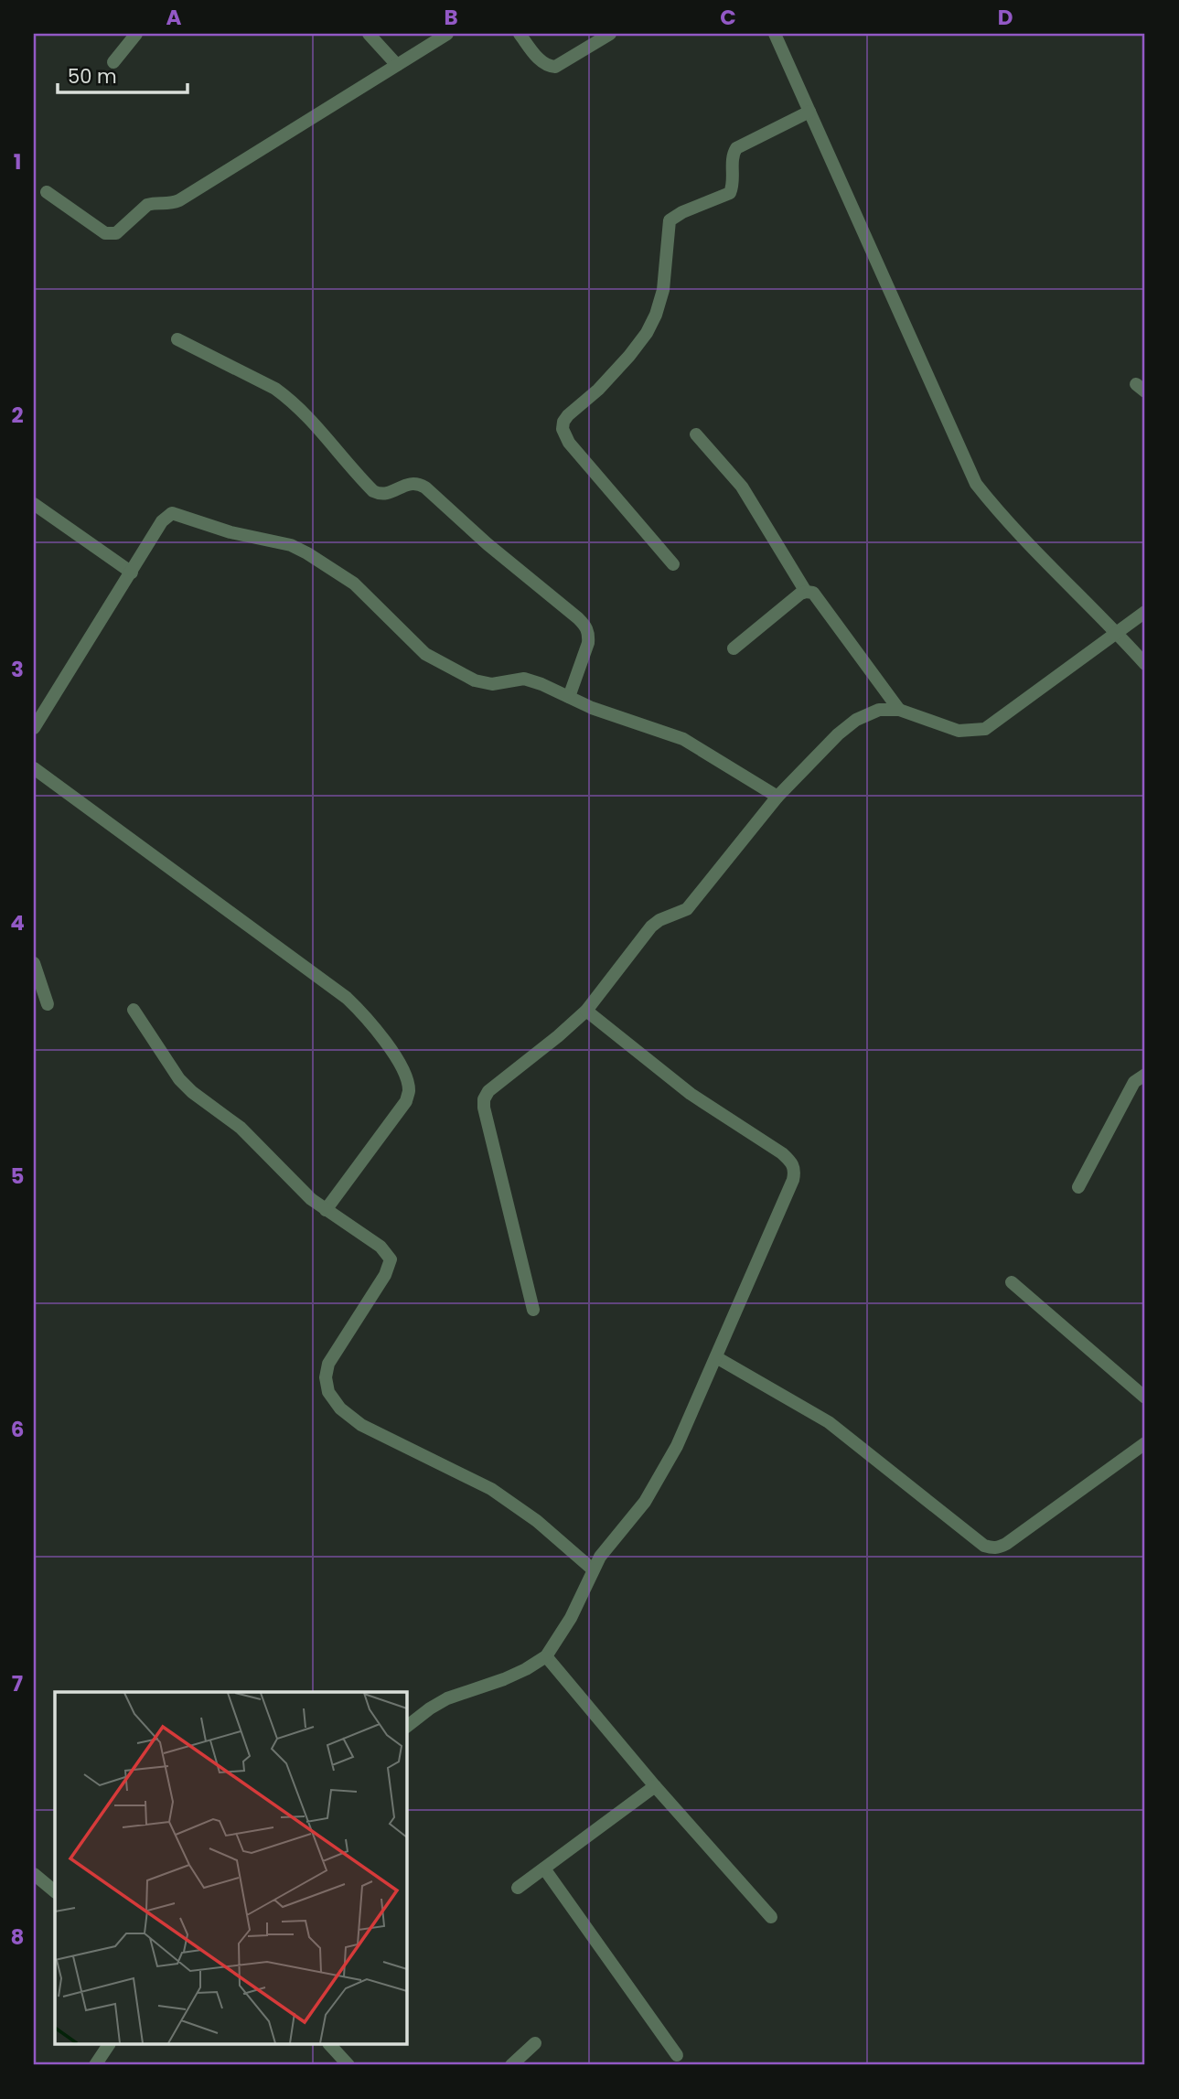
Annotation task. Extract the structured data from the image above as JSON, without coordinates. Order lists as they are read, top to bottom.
{
  "scale_bar": "50 m",
  "grid": {
    "columns": [
      "A",
      "B",
      "C",
      "D"
    ],
    "rows": [
      "1",
      "2",
      "3",
      "4",
      "5",
      "6",
      "7",
      "8"
    ]
  }
}
